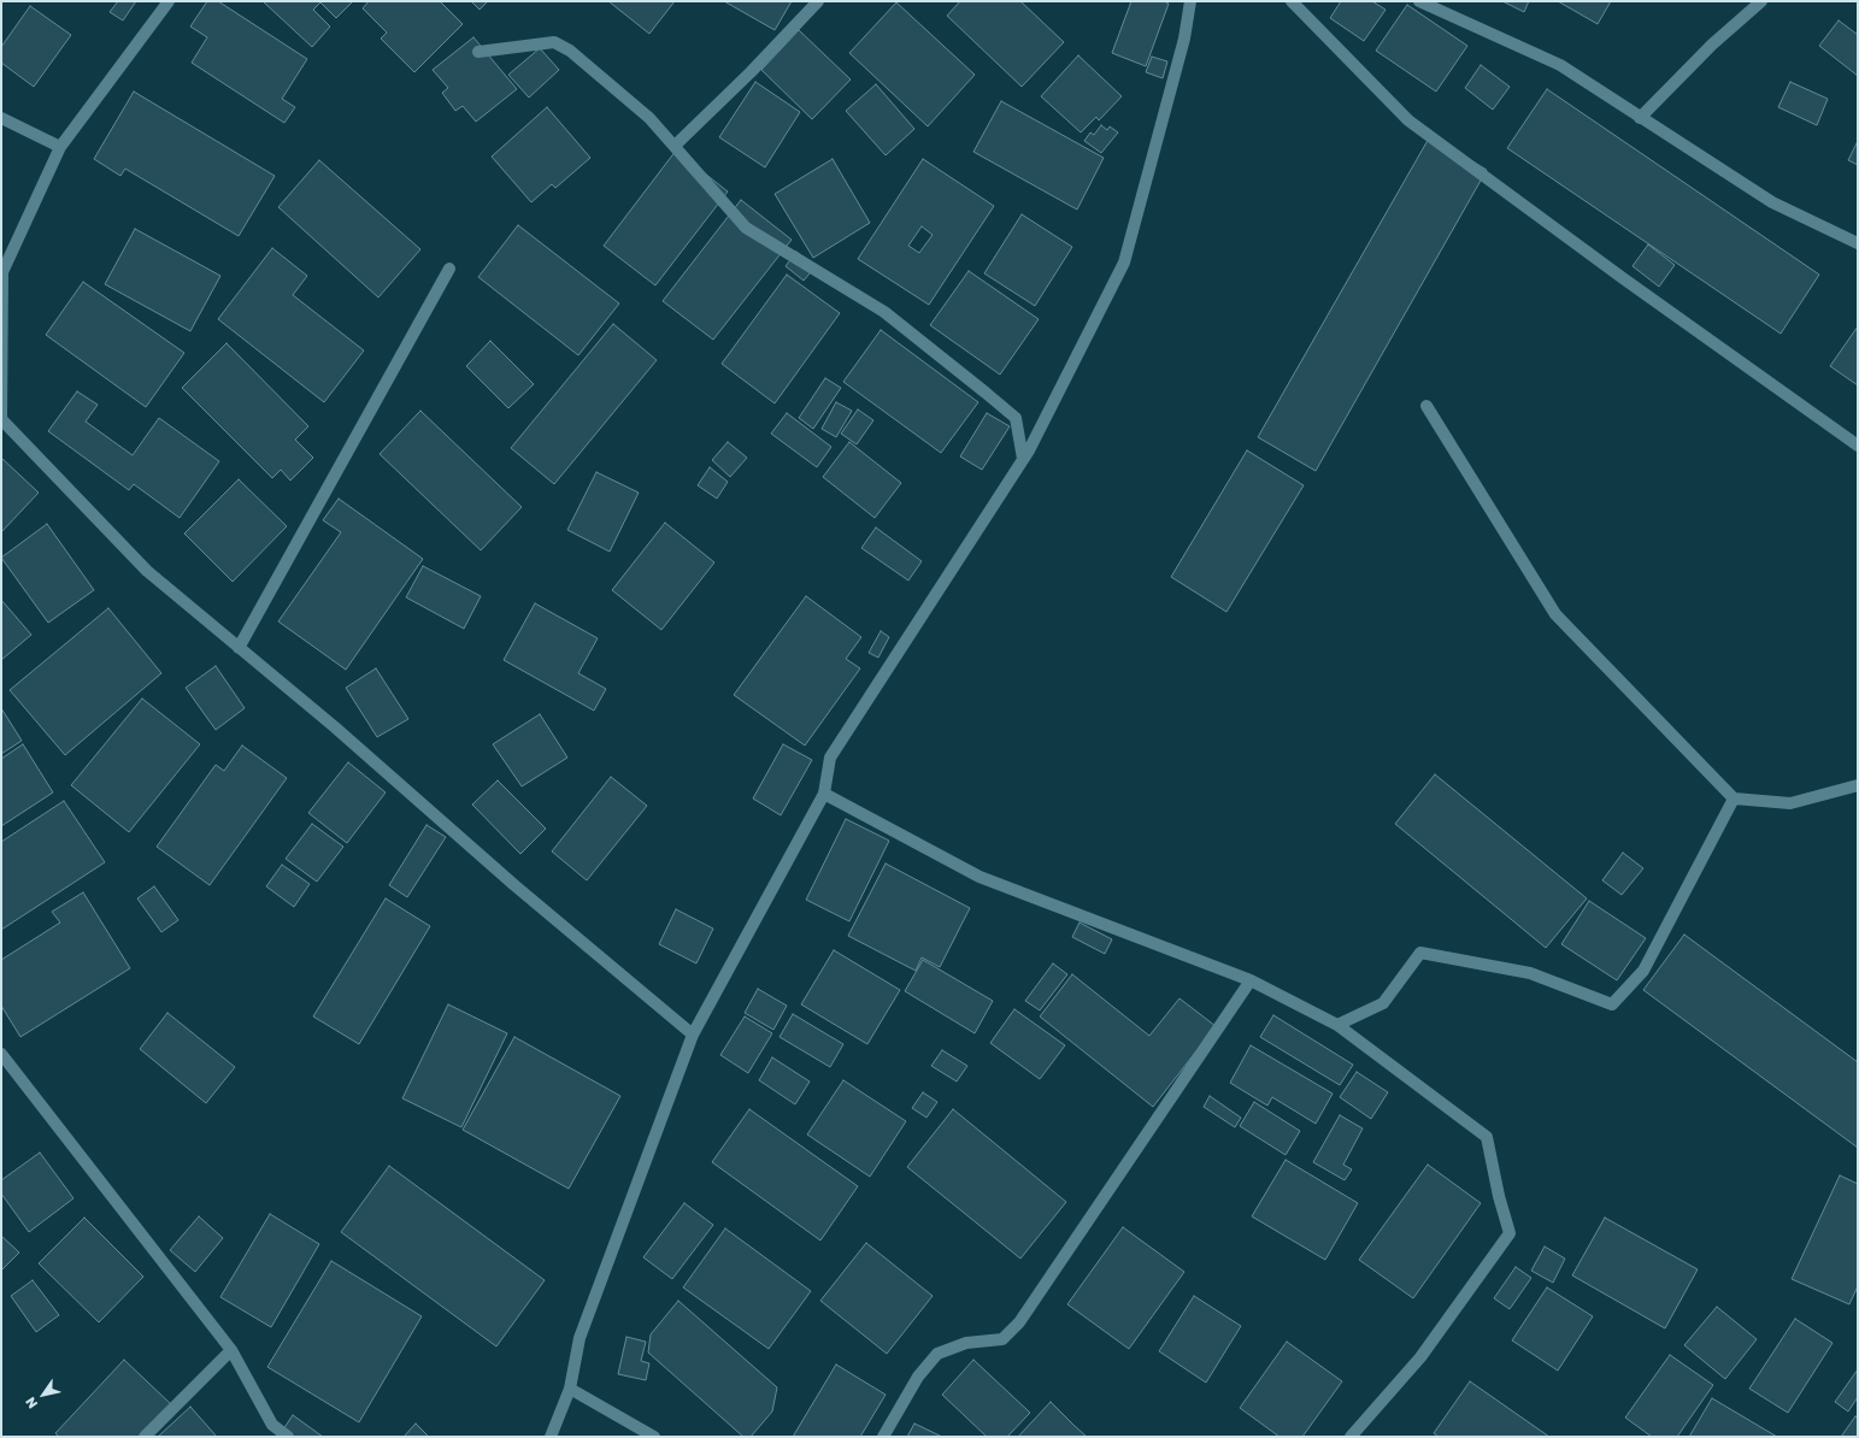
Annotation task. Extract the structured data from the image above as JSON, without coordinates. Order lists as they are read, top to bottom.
{
  "north": "bottom left"
}
